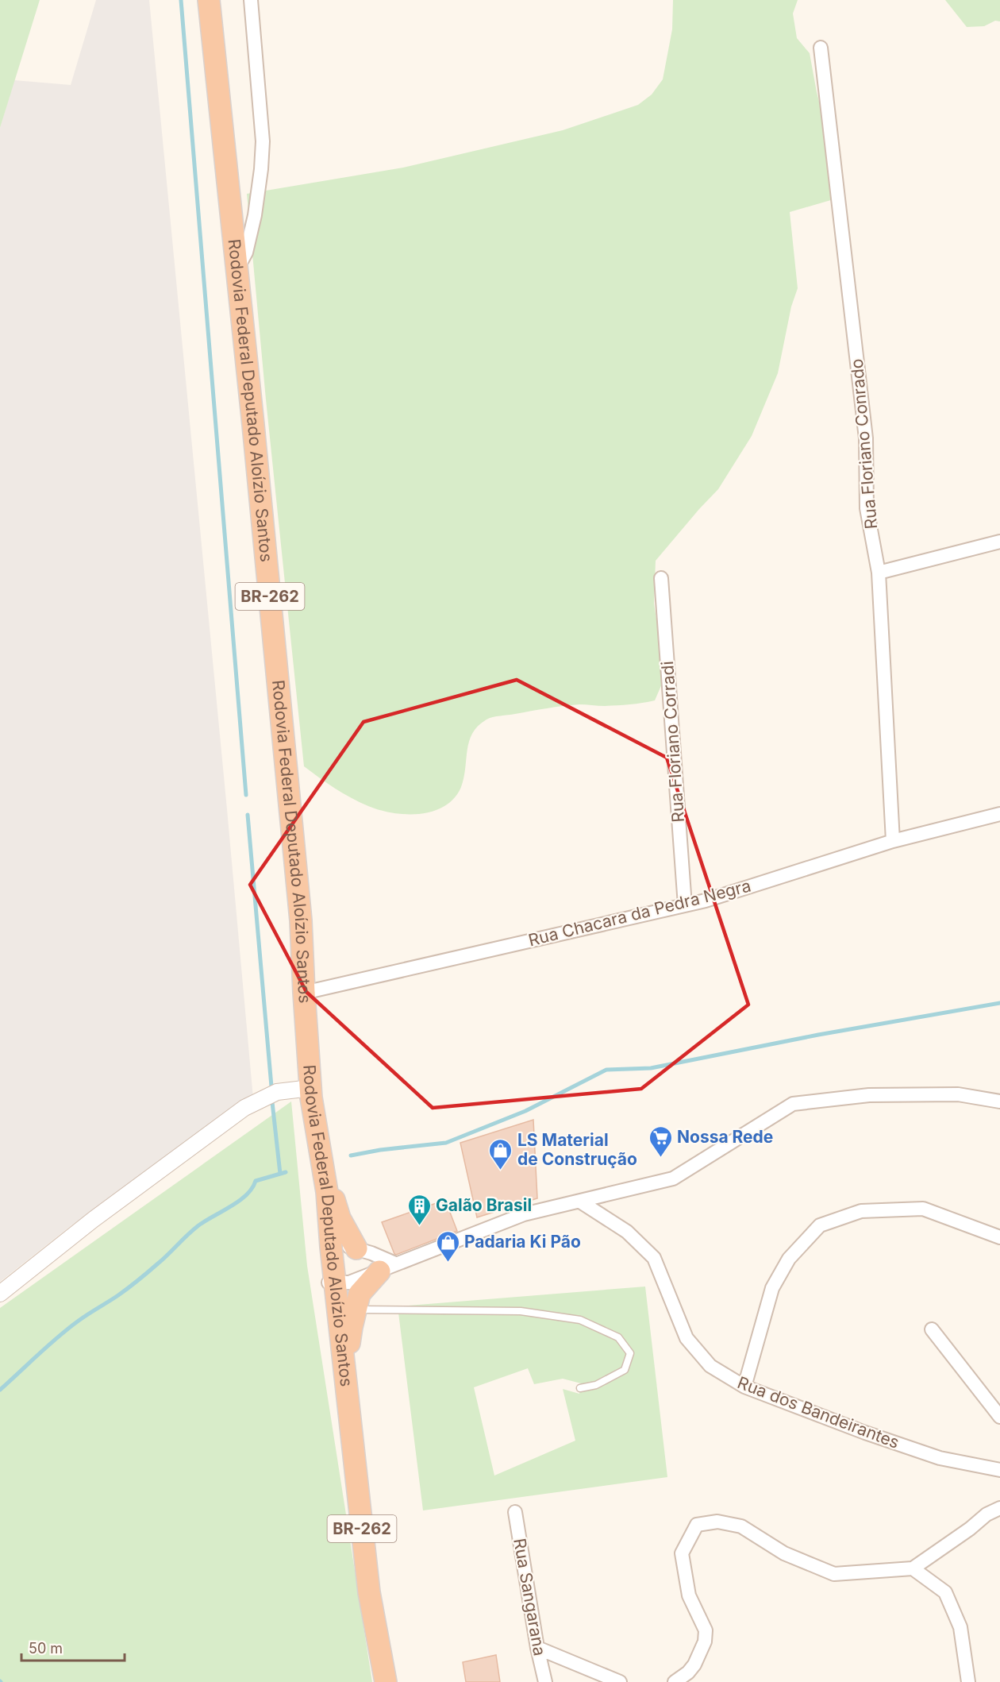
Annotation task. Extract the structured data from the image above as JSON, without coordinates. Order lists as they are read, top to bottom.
{
  "streets": {
    "highway": ["Rodovia Federal Deputado Aloízio Santos", "BR-262"],
    "street": [
      "Rua Floriano Conrado",
      "Rua Floriano Corradi",
      "Rua Chacara da Pedra Negra",
      "Rua dos Bandeirantes",
      "Rua Sangarana"
    ]
  },
  "crossings": [
    ["Rodovia Federal Deputado Aloízio Santos", "Rua Chacara da Pedra Negra"],
    ["Rua Floriano Conrado", "Rua Chacara da Pedra Negra"],
    ["Rua Floriano Corradi", "Rua Chacara da Pedra Negra"]
  ],
  "places": {
    "supermarket": ["Nossa Rede"],
    "shop": ["LS Material de Construção", "Padaria Ki Pão"],
    "building": ["Galão Brasil"]
  },
  "scale_bar": "50 m"
}
